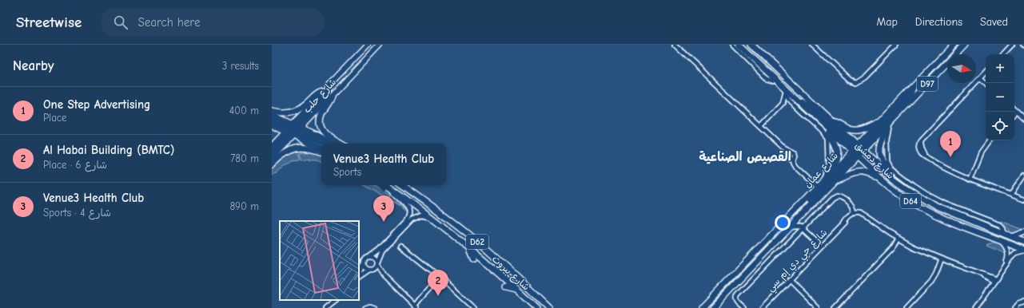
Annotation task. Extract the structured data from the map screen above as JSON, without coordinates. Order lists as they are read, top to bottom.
{
  "streets": {
    "main road": [
      "D97",
      "شارع دمشق",
      "شارع عمان",
      "D64",
      "D62",
      "شارع بيروت"
    ],
    "street": ["شارع حلب", "شارع جي دي إم سي"]
  },
  "crossings": [
    ["شارع دمشق", "شارع عمان"]
  ],
  "districts": ["القصيص الصناعية"],
  "north": "right",
  "page": {
    "header": "Streetwise",
    "search": "Search here",
    "nav": ["Map", "Directions", "Saved"],
    "heading": ["Nearby", "3 results"],
    "map_buttons": ["+", "−"],
    "list": [
      {
        "mark": "1",
        "name": "One Step Advertising",
        "note": "Place",
        "value": "400 m"
      },
      {
        "mark": "2",
        "name": "Al Habai Building (BMTC)",
        "note": "Place · شارع 6",
        "value": "780 m"
      },
      {
        "mark": "3",
        "name": "Venue3 Health Club",
        "note": "Sports · شارع 4",
        "value": "890 m"
      }
    ],
    "pins": ["1", "3", "2"],
    "popup": ["Venue3 Health Club", "Sports"]
  }
}
